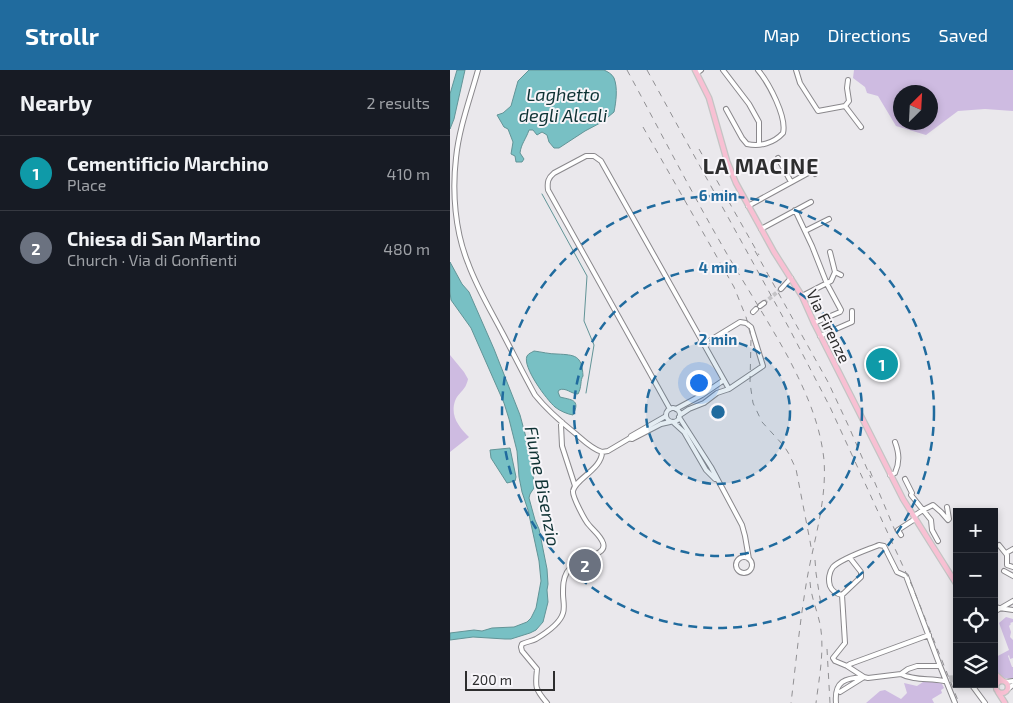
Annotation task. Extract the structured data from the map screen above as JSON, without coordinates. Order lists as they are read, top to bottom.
{
  "streets": {
    "main road": ["Via Firenze"]
  },
  "districts": ["LA MACINE"],
  "water": ["Laghetto degli Alcali", "Fiume Bisenzio"],
  "scale_bar": "200 m",
  "north": "top right",
  "page": {
    "header": "Strollr",
    "nav": ["Map", "Directions", "Saved"],
    "heading": ["Nearby", "2 results"],
    "list": [
      {
        "mark": "1",
        "name": "Cementificio Marchino",
        "note": "Place",
        "value": "410 m"
      },
      {
        "mark": "2",
        "name": "Chiesa di San Martino",
        "note": "Church · Via di Gonfienti",
        "value": "480 m"
      }
    ],
    "pins": ["1", "2"],
    "map_buttons": ["+", "−"],
    "scale": "200 m"
  },
  "rings": ["6 min", "4 min", "2 min"]
}
